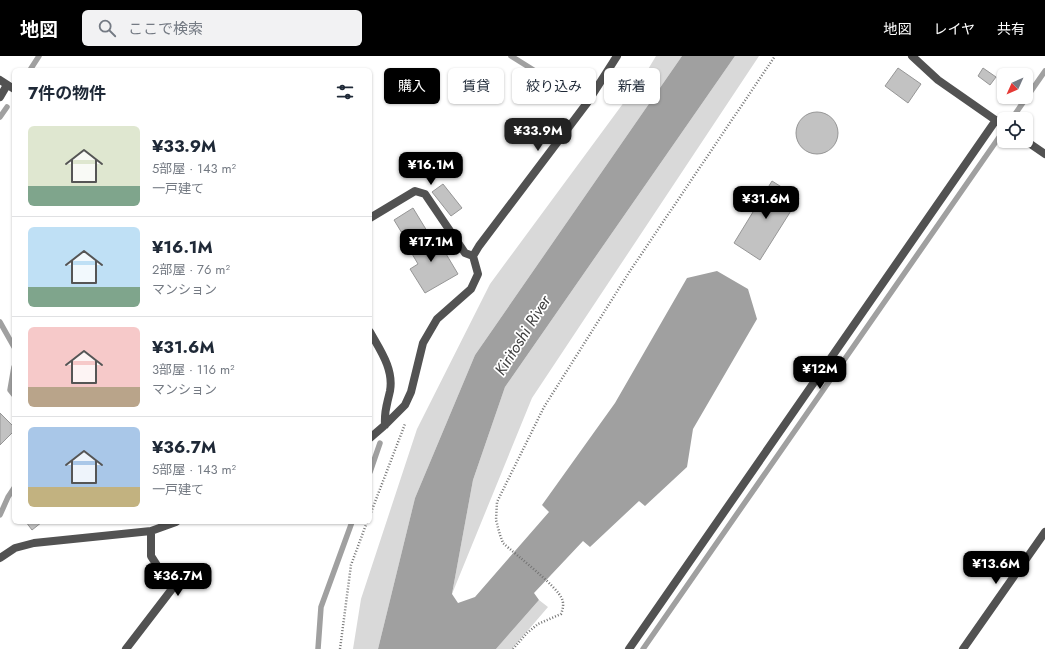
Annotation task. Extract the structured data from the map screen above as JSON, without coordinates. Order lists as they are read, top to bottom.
{
  "water": ["Kiritoshi River"],
  "north": "bottom left",
  "page": {
    "header": "地図",
    "search": "ここで検索",
    "nav": ["地図", "レイヤ", "共有"],
    "chip": [
      "購入",
      "賃貸",
      "絞り込み",
      "新着"
    ],
    "heading": "7件の物件",
    "list": [
      {
        "name": "¥33.9M",
        "note": "5部屋 · 143 m² · 一戸建て"
      },
      {
        "name": "¥16.1M",
        "note": "2部屋 · 76 m² · マンション"
      },
      {
        "name": "¥31.6M",
        "note": "3部屋 · 116 m² · マンション"
      },
      {
        "name": "¥36.7M",
        "note": "5部屋 · 143 m² · 一戸建て"
      }
    ],
    "price": [
      "¥33.9M",
      "¥16.1M",
      "¥31.6M",
      "¥17.1M",
      "¥12M",
      "¥13.6M",
      "¥36.7M"
    ]
  }
}
